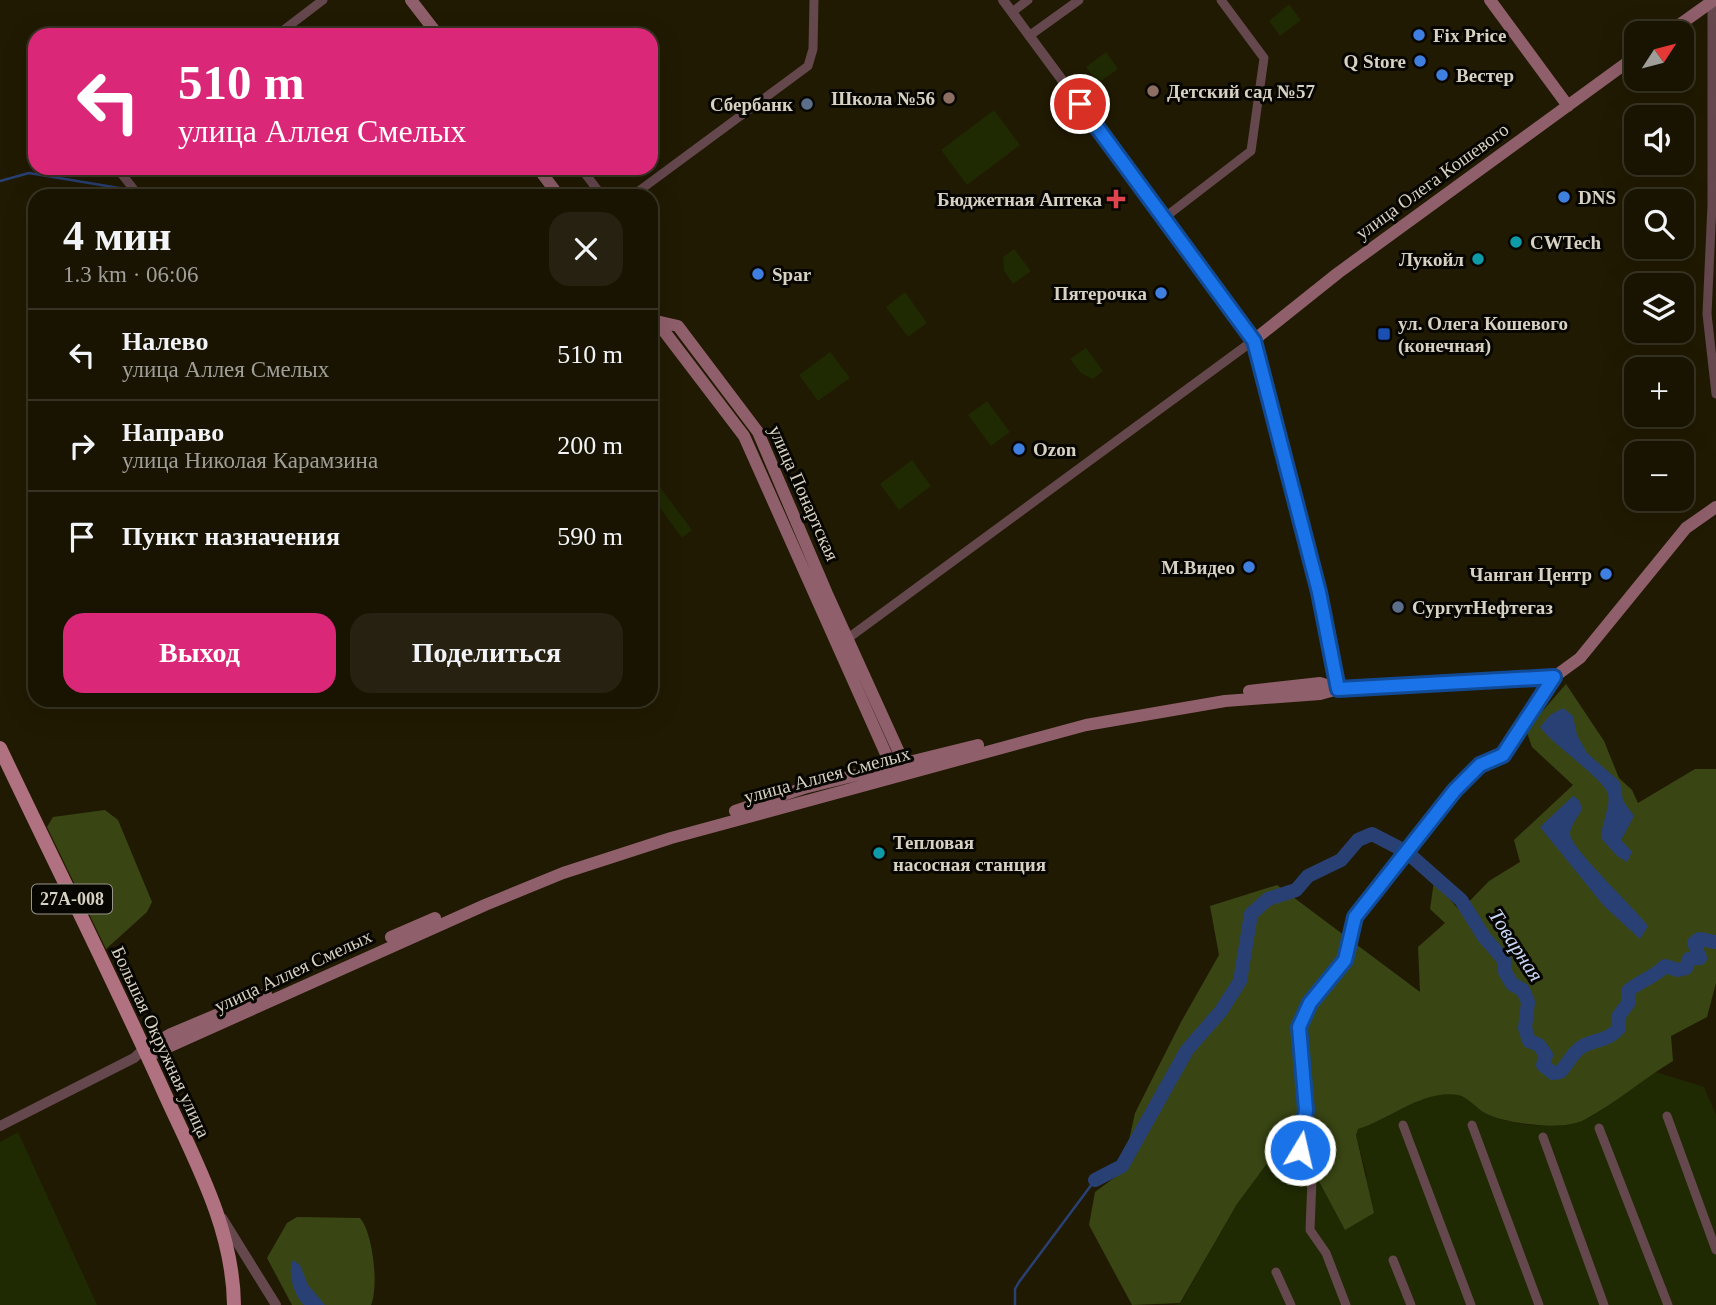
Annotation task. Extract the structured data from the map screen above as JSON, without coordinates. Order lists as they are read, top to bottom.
{
  "streets": {
    "main road": [
      "улица Олега Кошевого",
      "улица Понартская",
      "улица Аллея Смелых",
      "27А-008",
      "Большая Окружная улица"
    ]
  },
  "crossings": [
    ["улица Понартская", "улица Аллея Смелых"],
    ["улица Аллея Смелых", "Большая Окружная улица"],
    ["27А-008", "Большая Окружная улица"]
  ],
  "water": ["Товарная"],
  "places": {
    "other": [
      "Fix Price",
      "Q Store",
      "Вестер",
      "Детский сад №57",
      "Школа №56",
      "Сбербанк",
      "DNS",
      "CWTech",
      "Лукойл",
      "Spar",
      "Пятерочка",
      "Ozon",
      "M.Видео",
      "Чанган Центр",
      "СургутНефтегаз",
      "Тепловая насосная станция"
    ],
    "health": ["Бюджетная Аптека"],
    "transit": ["ул. Олега Кошевого (конечная)"]
  },
  "north": "top right",
  "page": {
    "map_buttons": ["+", "−"],
    "turn": ["510 m", "улица Аллея Смелых"],
    "heading": ["4 мин", "1.3 km · 06:06"],
    "list": [
      {
        "name": "Налево",
        "note": "улица Аллея Смелых",
        "value": "510 m"
      },
      {
        "name": "Направо",
        "note": "улица Николая Карамзина",
        "value": "200 m"
      },
      {
        "name": "Пункт назначения",
        "value": "590 m"
      }
    ],
    "buttons": ["Выход", "Поделиться"]
  }
}
